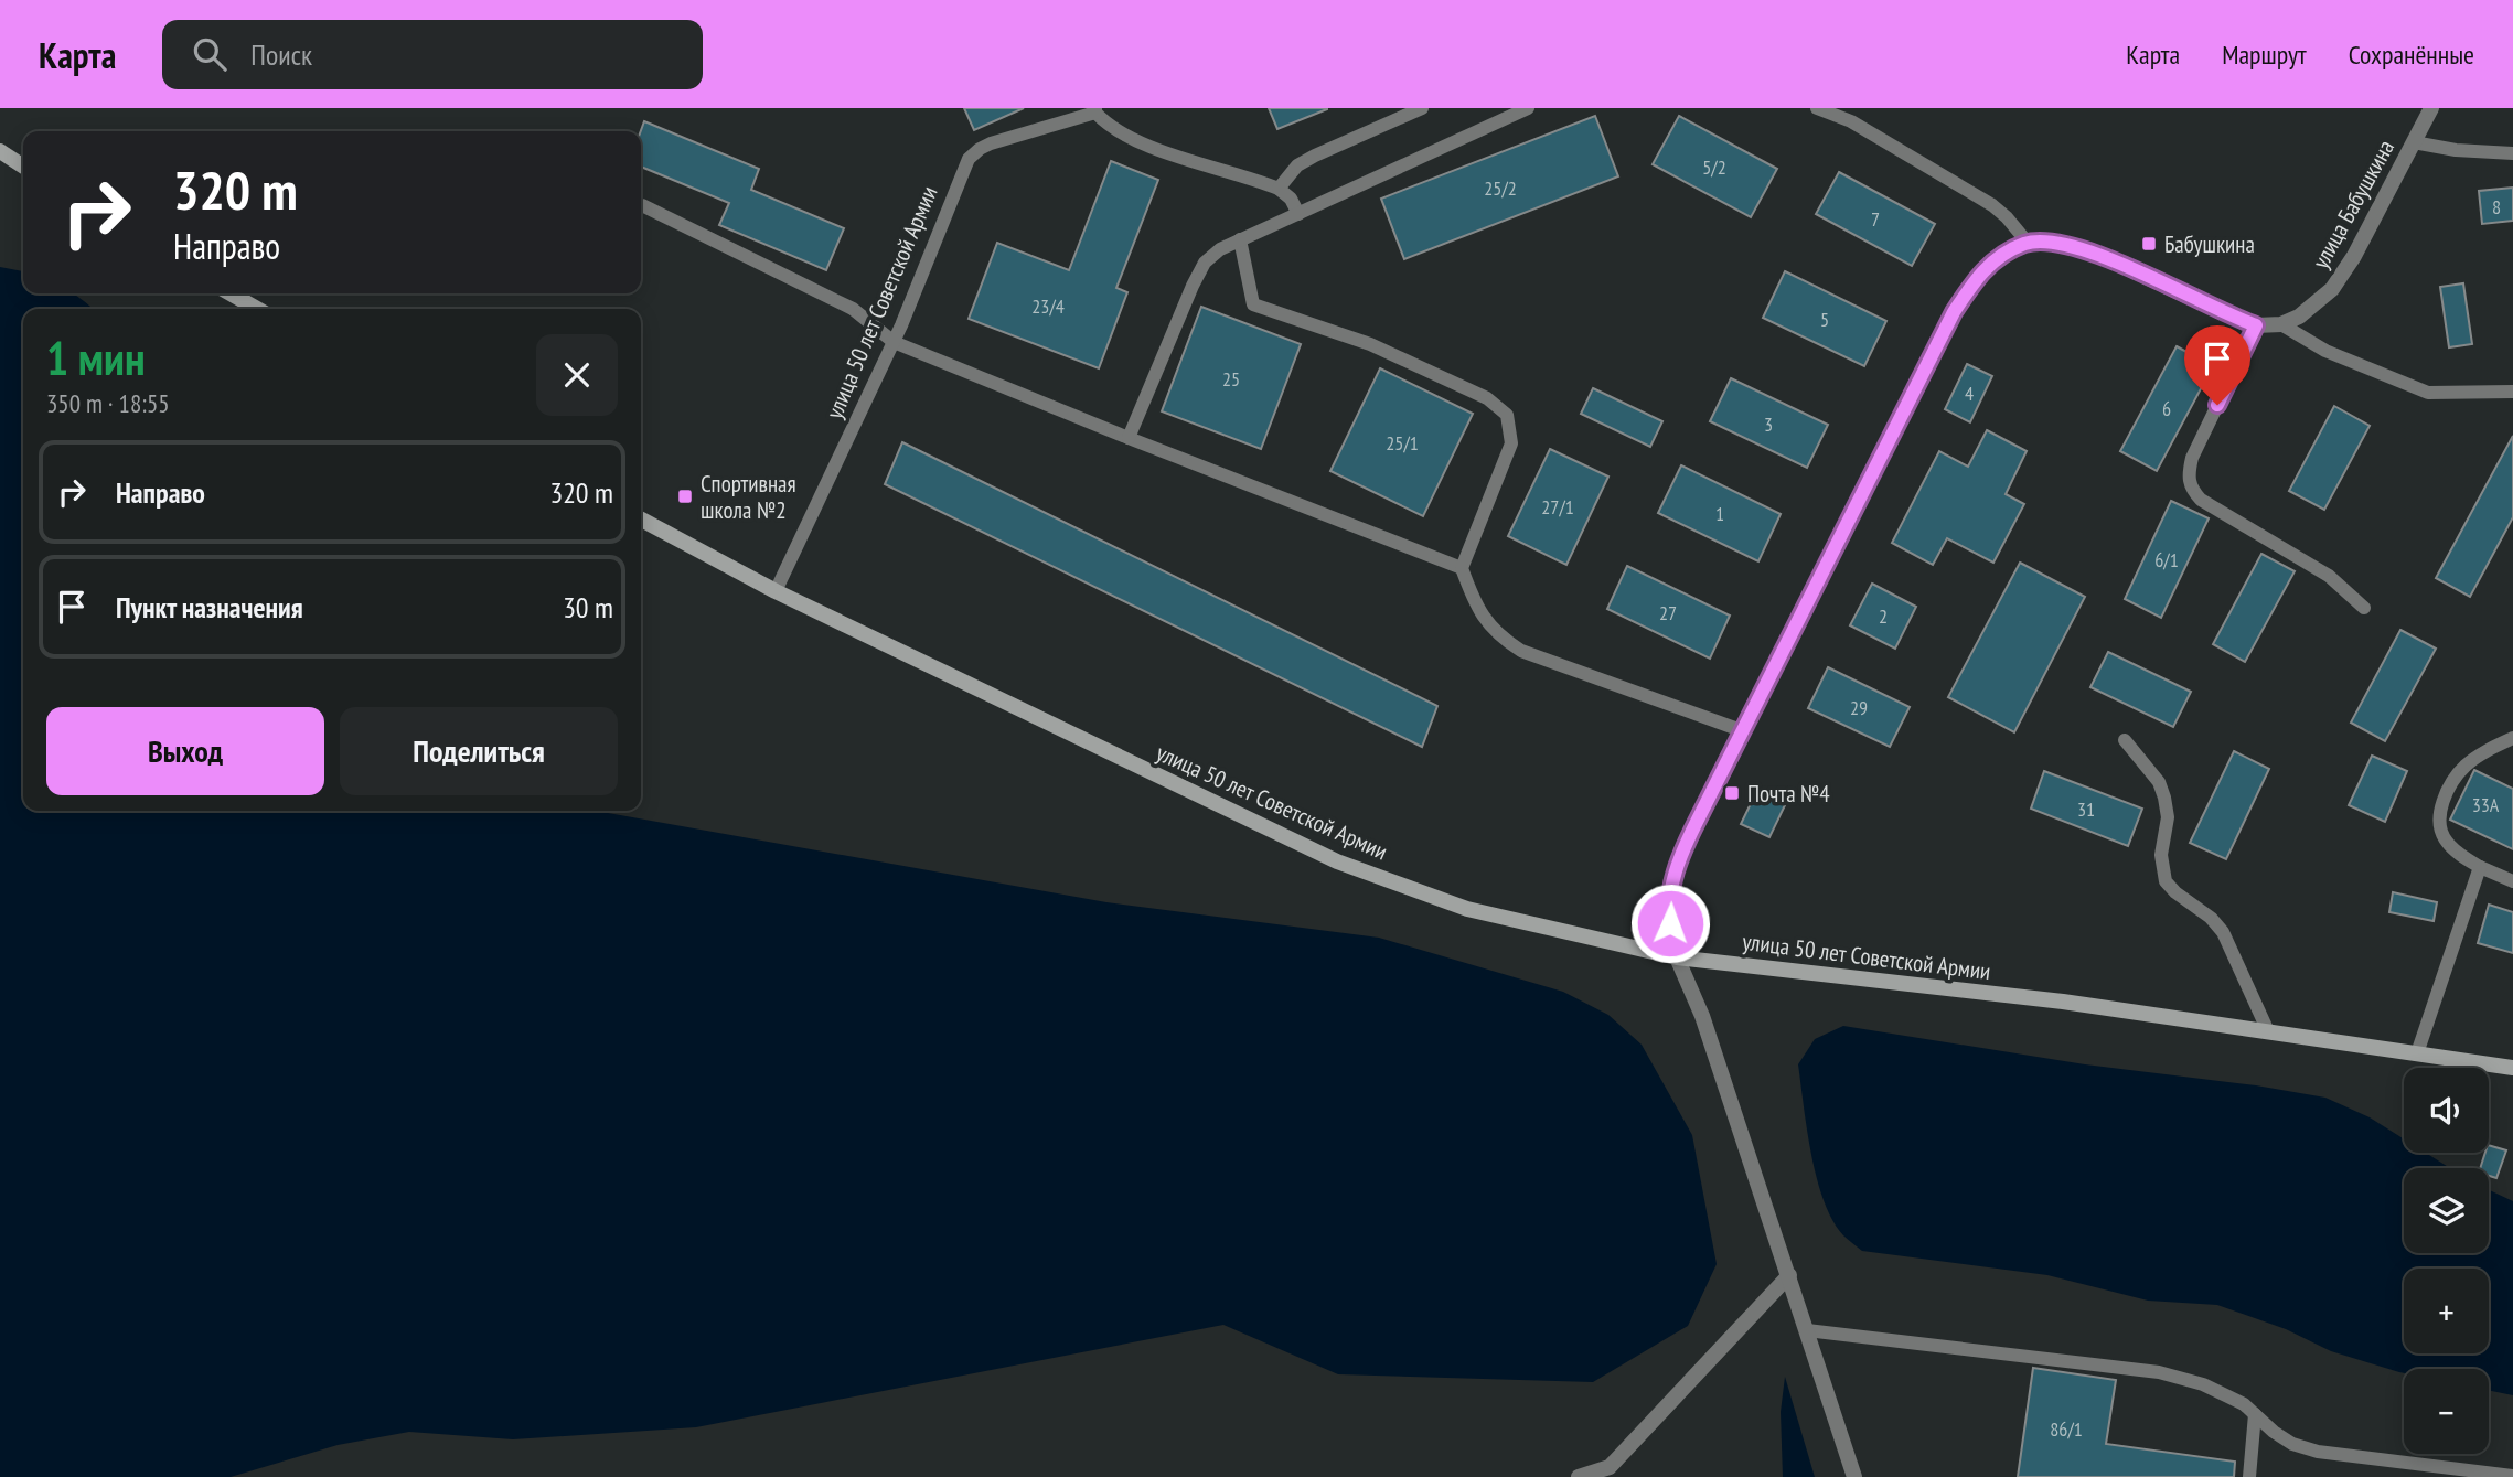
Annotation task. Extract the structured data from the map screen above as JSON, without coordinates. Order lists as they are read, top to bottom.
{
  "streets": {
    "main road": ["улица 50 лет Советской Армии"],
    "street": ["улица Бабушкина"]
  },
  "places": {
    "transit": ["Бабушкина", "Спортивная школа №2", "Почта №4"]
  },
  "house_numbers": [
    "5/2",
    "25/2",
    "8",
    "7",
    "23/4",
    "5",
    "25",
    "4",
    "6",
    "3",
    "25/1",
    "27/1",
    "1",
    "6/1",
    "27",
    "2",
    "29",
    "33А",
    "31",
    "86/1"
  ],
  "page": {
    "header": "Карта",
    "search": "Поиск",
    "nav": ["Карта", "Маршрут", "Сохранённые"],
    "turn": ["320 m", "Направо"],
    "heading": ["1 мин", "350 m · 18:55"],
    "list": [
      {
        "name": "Направо",
        "value": "320 m"
      },
      {
        "name": "Пункт назначения",
        "value": "30 m"
      }
    ],
    "buttons": ["Выход", "Поделиться"],
    "map_buttons": ["+", "−"]
  }
}
